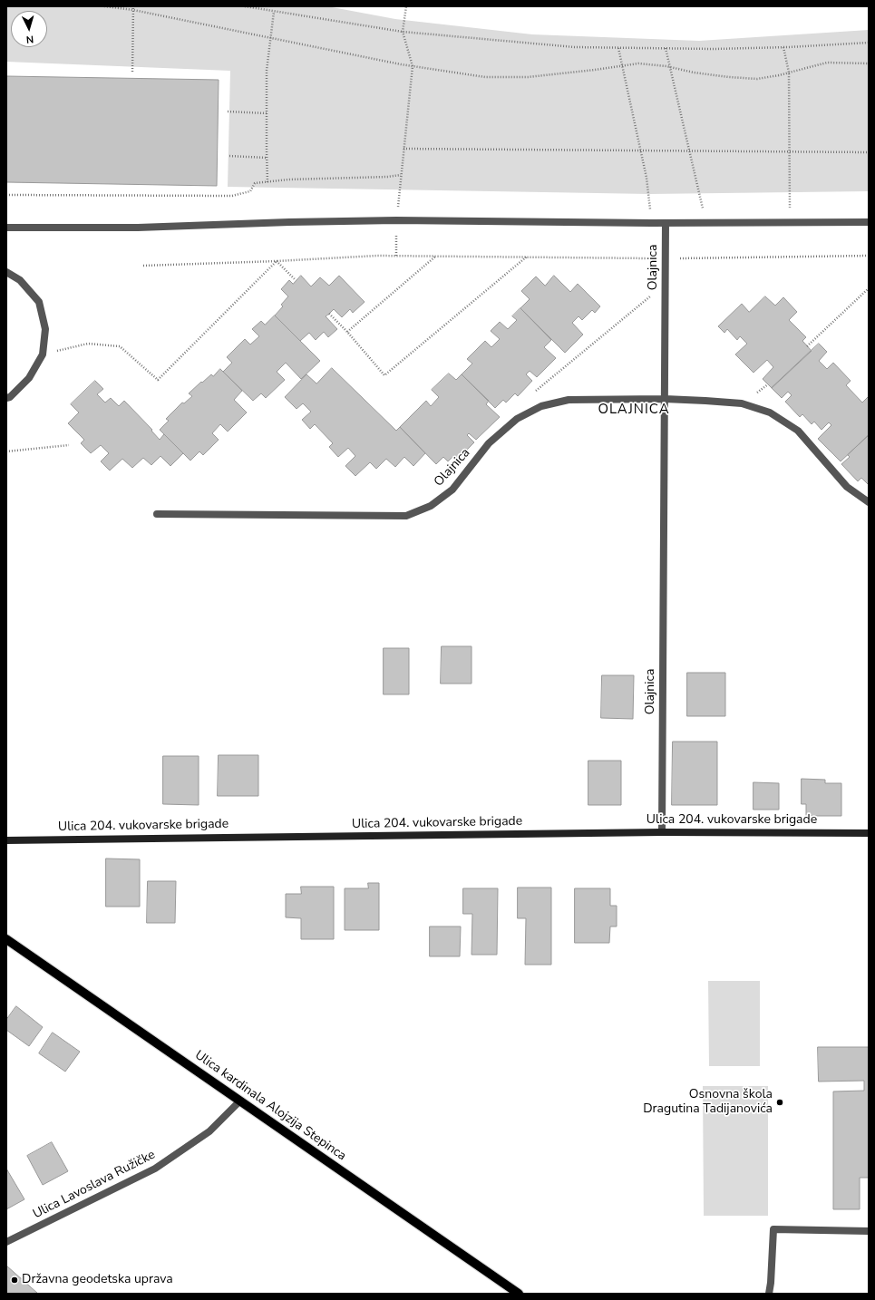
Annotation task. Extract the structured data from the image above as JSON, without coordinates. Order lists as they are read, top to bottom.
{
  "streets": {
    "main road": ["Ulica kardinala Alojzija Stepinca"],
    "street": ["Olajnica", "Ulica 204. vukovarske brigade", "Ulica Lavoslava Ružičke"]
  },
  "crossings": [
    ["Olajnica", "Ulica 204. vukovarske brigade"],
    ["Ulica kardinala Alojzija Stepinca", "Ulica Lavoslava Ružičke"]
  ],
  "districts": ["OLAJNICA"],
  "places": ["Osnovna škola Dragutina Tadijanovića", "Državna geodetska uprava"],
  "north": "bottom"
}
